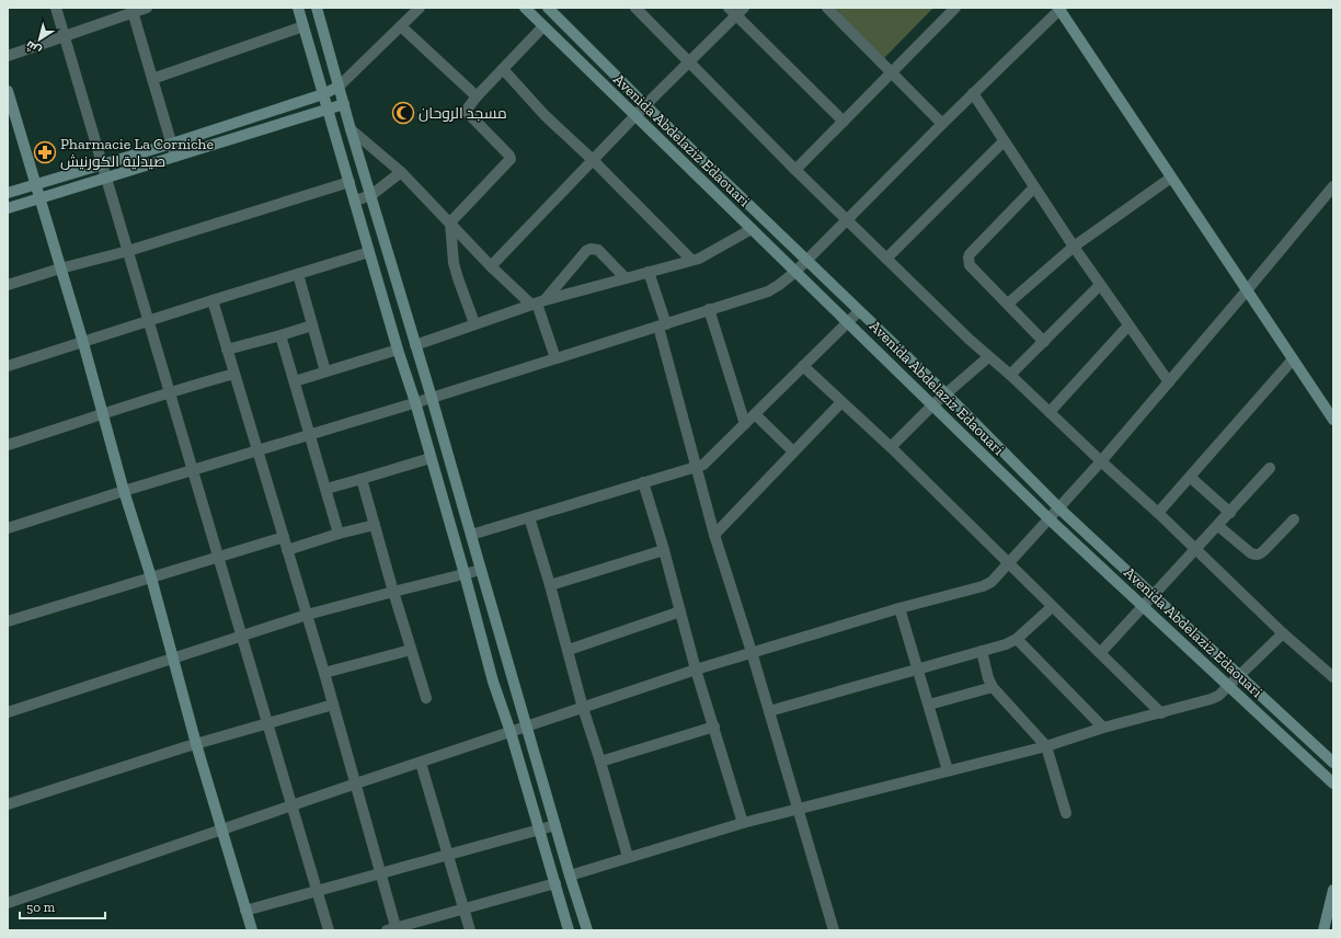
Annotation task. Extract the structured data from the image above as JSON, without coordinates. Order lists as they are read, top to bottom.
{
  "streets": {
    "street": ["Avenida Abdelaziz Edaouari"]
  },
  "places": {
    "mosque": ["مسجد الروحان"],
    "pharmacy": ["Pharmacie La Corniche صيدلية الكورنيش"]
  },
  "scale_bar": "50 m",
  "north": "bottom left"
}
